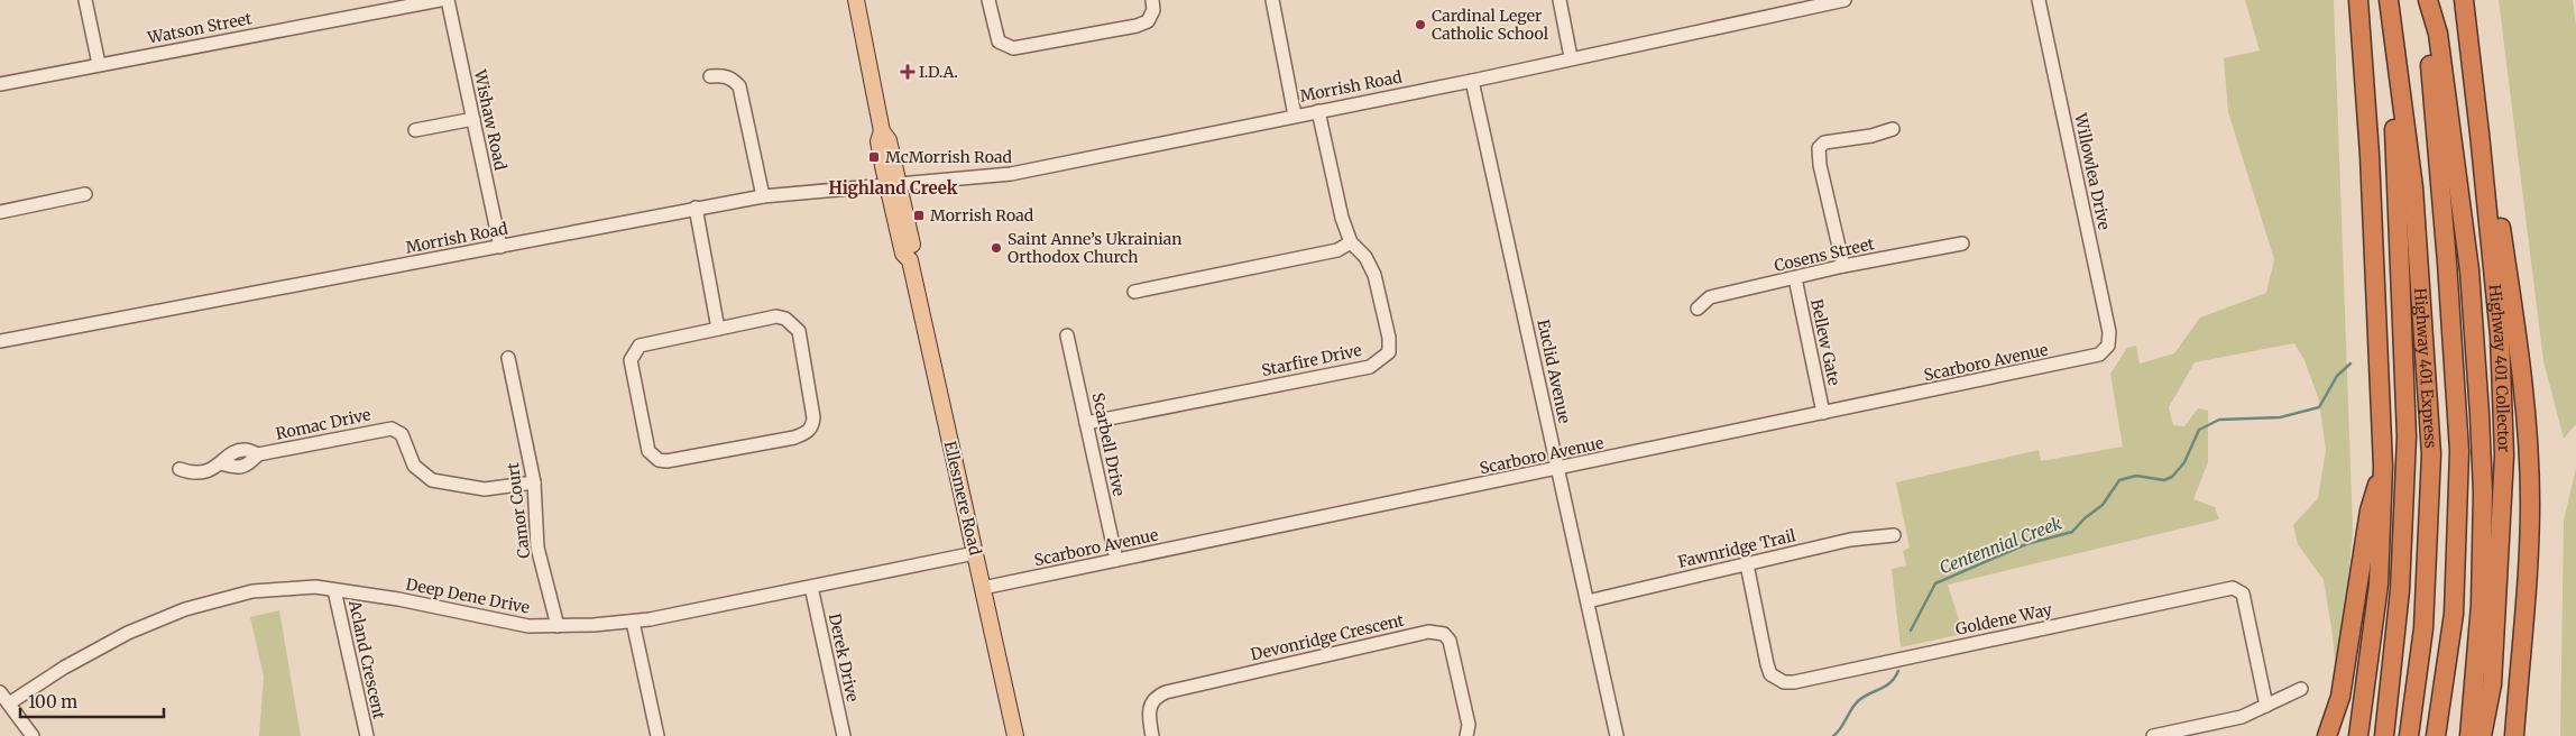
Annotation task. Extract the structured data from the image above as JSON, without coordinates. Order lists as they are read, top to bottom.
{
  "streets": {
    "highway": ["Highway 401 Express", "Highway 401 Collector"],
    "main road": ["Ellesmere Road"],
    "street": [
      "Watson Street",
      "Morrish Road",
      "Wishaw Road",
      "Willowlea Drive",
      "Cosens Street",
      "Bellew Gate",
      "Starfire Drive",
      "Scarboro Avenue",
      "Euclid Avenue",
      "Romac Drive",
      "Scarbell Drive",
      "Camor Court",
      "Fawnridge Trail",
      "Deep Dene Drive",
      "Goldene Way",
      "Devonridge Crescent",
      "Derek Drive",
      "Acland Crescent"
    ]
  },
  "crossings": [
    ["Morrish Road", "Wishaw Road"],
    ["Morrish Road", "Starfire Drive"],
    ["Morrish Road", "Euclid Avenue"],
    ["Morrish Road", "Ellesmere Road"],
    ["Willowlea Drive", "Scarboro Avenue"],
    ["Cosens Street", "Bellew Gate"],
    ["Bellew Gate", "Scarboro Avenue"],
    ["Starfire Drive", "Scarbell Drive"],
    ["Scarboro Avenue", "Euclid Avenue"],
    ["Scarboro Avenue", "Scarbell Drive"],
    ["Scarboro Avenue", "Ellesmere Road"],
    ["Euclid Avenue", "Fawnridge Trail"],
    ["Romac Drive", "Camor Court"],
    ["Ellesmere Road", "Deep Dene Drive"],
    ["Camor Court", "Deep Dene Drive"],
    ["Fawnridge Trail", "Goldene Way"],
    ["Deep Dene Drive", "Derek Drive"],
    ["Deep Dene Drive", "Acland Crescent"]
  ],
  "districts": ["Highland Creek"],
  "water": ["Centennial Creek"],
  "places": {
    "other": ["Cardinal Leger Catholic School", "Saint Anne’s Ukrainian Orthodox Church"],
    "health": ["I.D.A."],
    "transit": ["McMorrish Road", "Morrish Road"]
  },
  "scale_bar": "100 m"
}
